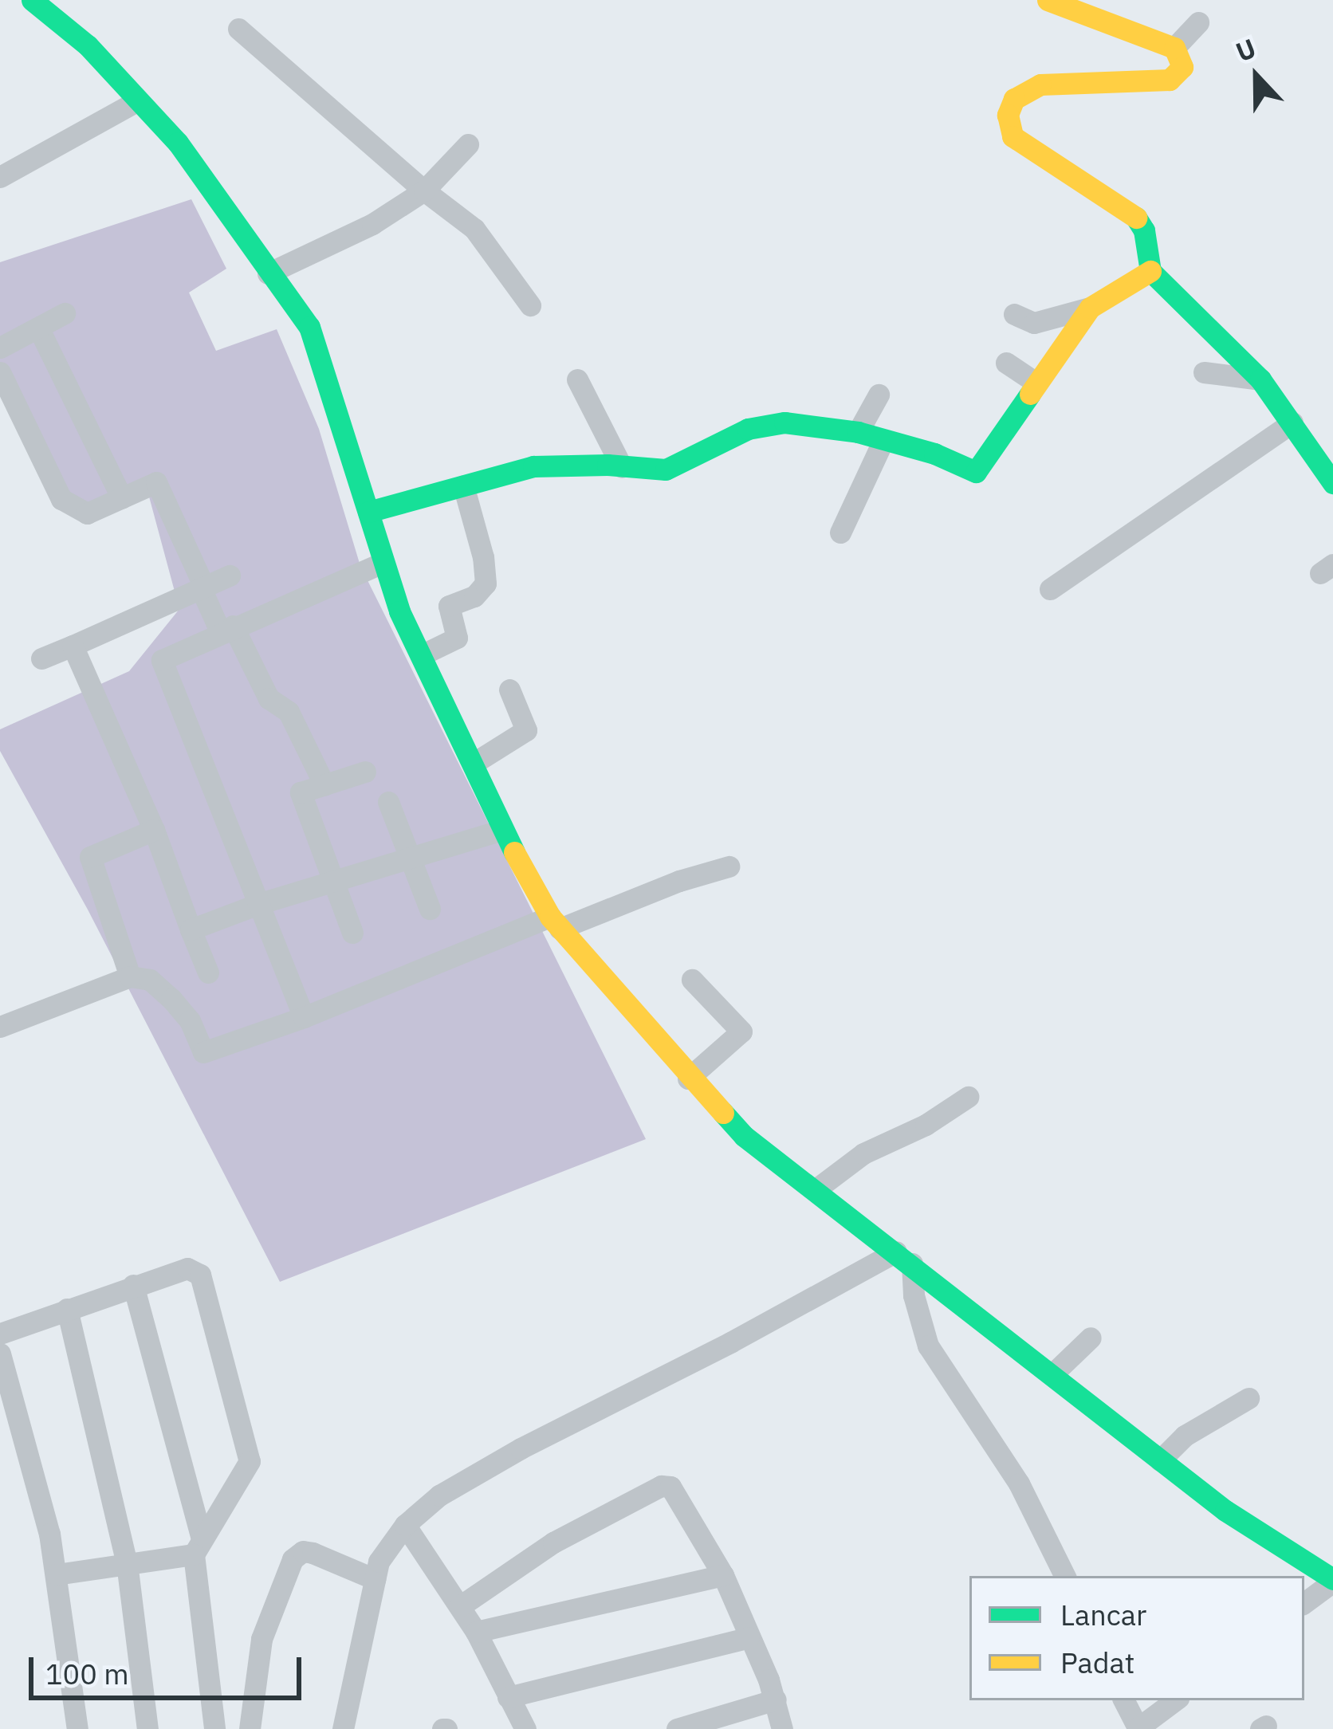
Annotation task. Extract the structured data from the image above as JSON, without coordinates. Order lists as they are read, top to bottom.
{
  "legend": ["Lancar", "Padat"],
  "scale_bar": "100 m",
  "north": "top"
}
